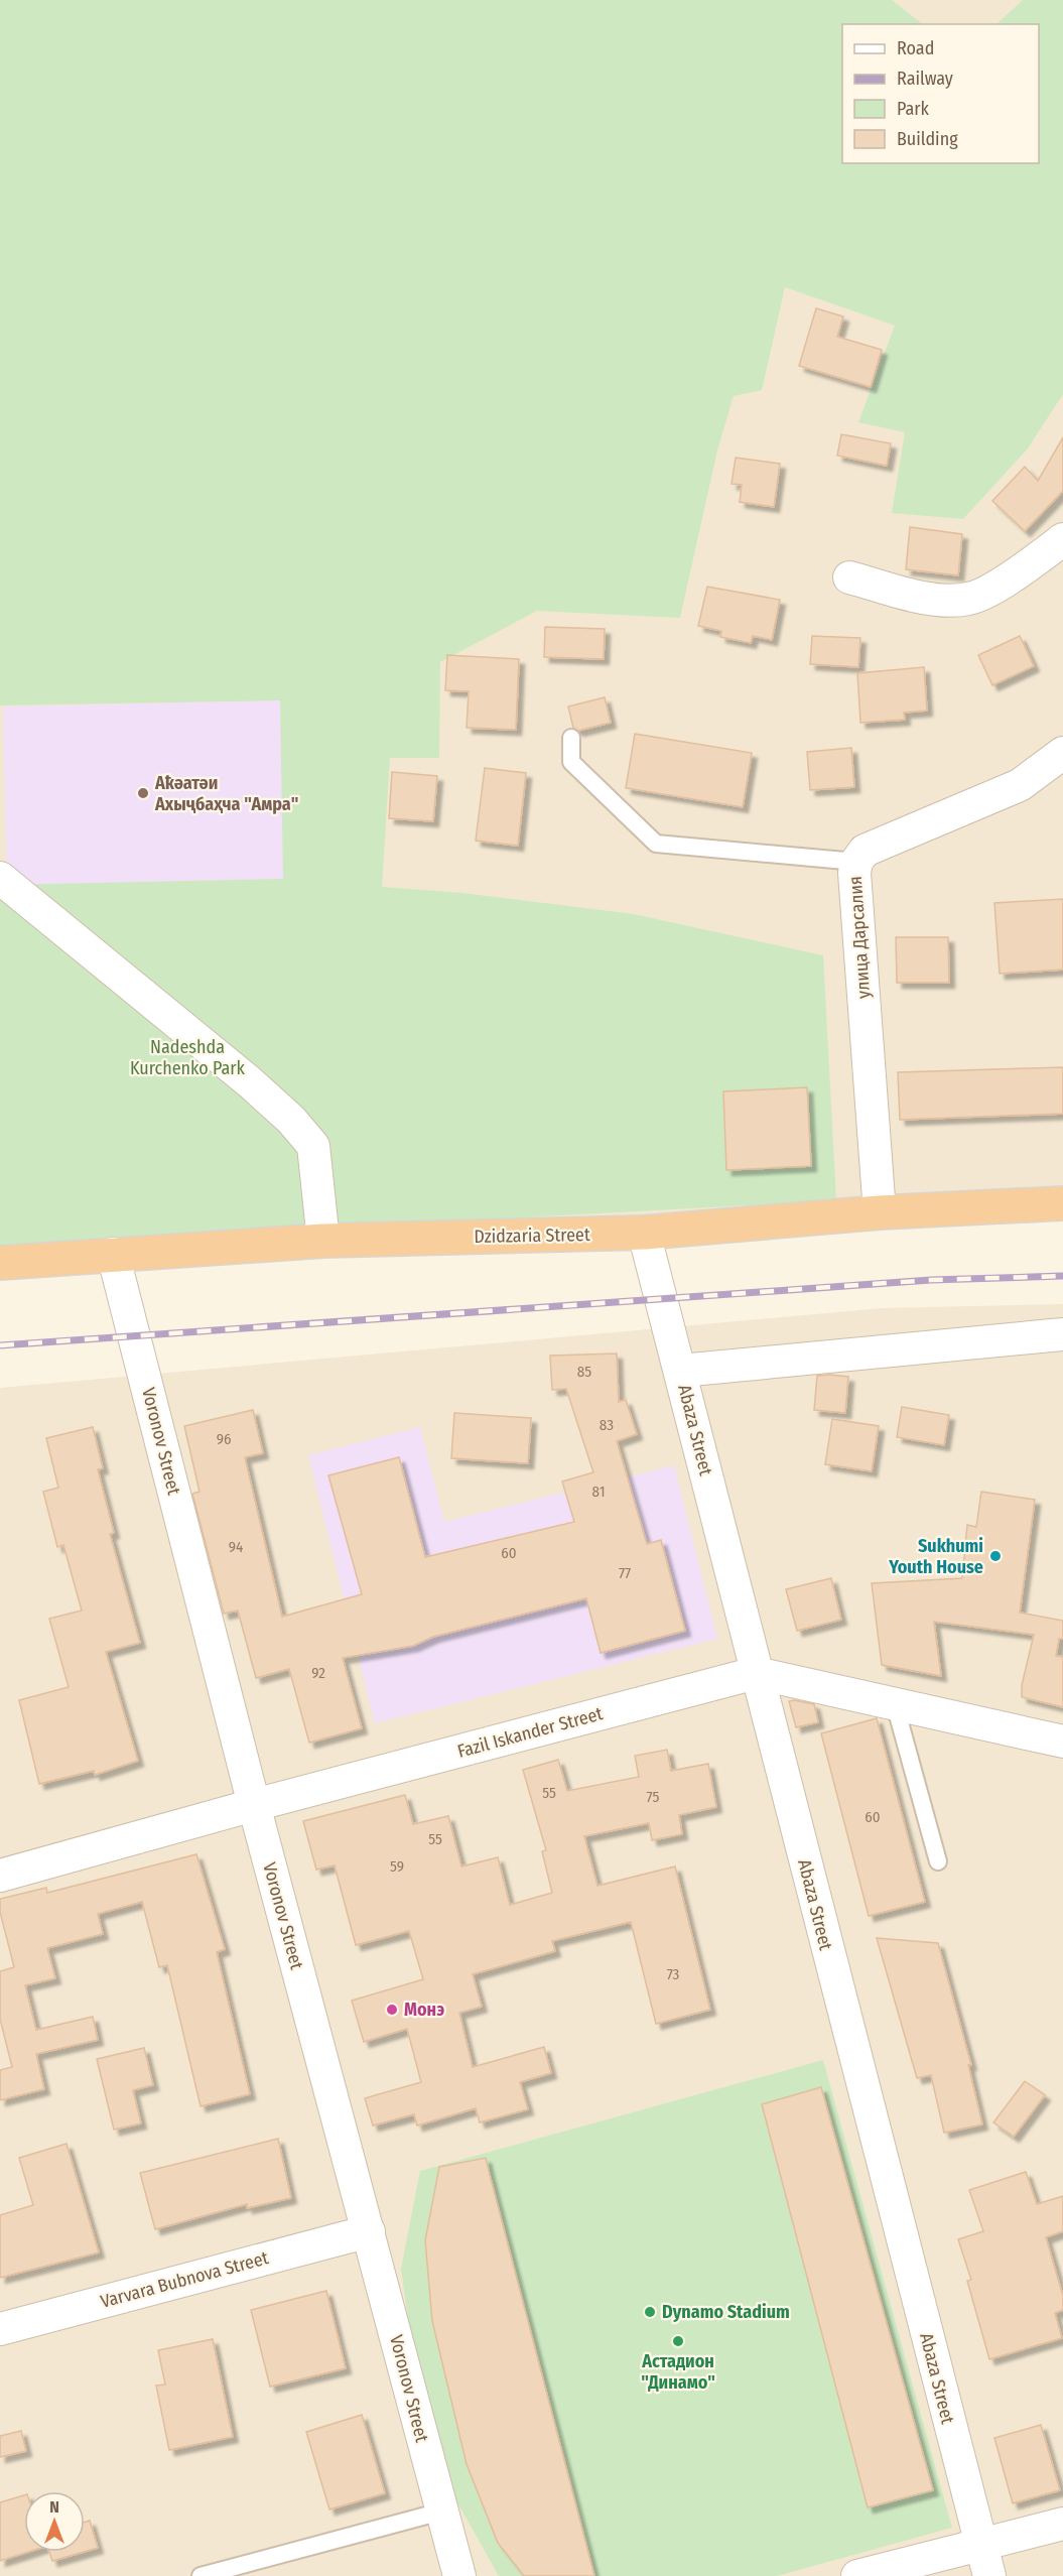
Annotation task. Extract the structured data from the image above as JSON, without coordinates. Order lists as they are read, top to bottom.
{
  "streets": {
    "highway": ["Dzidzaria Street"],
    "street": [
      "улица Дарсалия",
      "Abaza Street",
      "Voronov Street",
      "Fazil Iskander Street",
      "Varvara Bubnova Street"
    ]
  },
  "crossings": [
    ["улица Дарсалия", "Dzidzaria Street"],
    ["Dzidzaria Street", "Abaza Street"],
    ["Dzidzaria Street", "Voronov Street"],
    ["Abaza Street", "Fazil Iskander Street"],
    ["Voronov Street", "Fazil Iskander Street"],
    ["Voronov Street", "Varvara Bubnova Street"]
  ],
  "parks": ["Nadeshda Kurchenko Park"],
  "places": [
    "Аҟәатәи Ахыҷбаҳча \"Амра\"",
    "Sukhumi Youth House",
    "Монэ",
    "Dynamo Stadium",
    "Астадион \"Динамо\""
  ],
  "house_numbers": [
    "85",
    "83",
    "96",
    "81",
    "94",
    "60",
    "77",
    "92",
    "55",
    "75",
    "60",
    "55",
    "59",
    "73"
  ],
  "legend": [
    "Road",
    "Railway",
    "Park",
    "Building"
  ],
  "north": "top"
}
